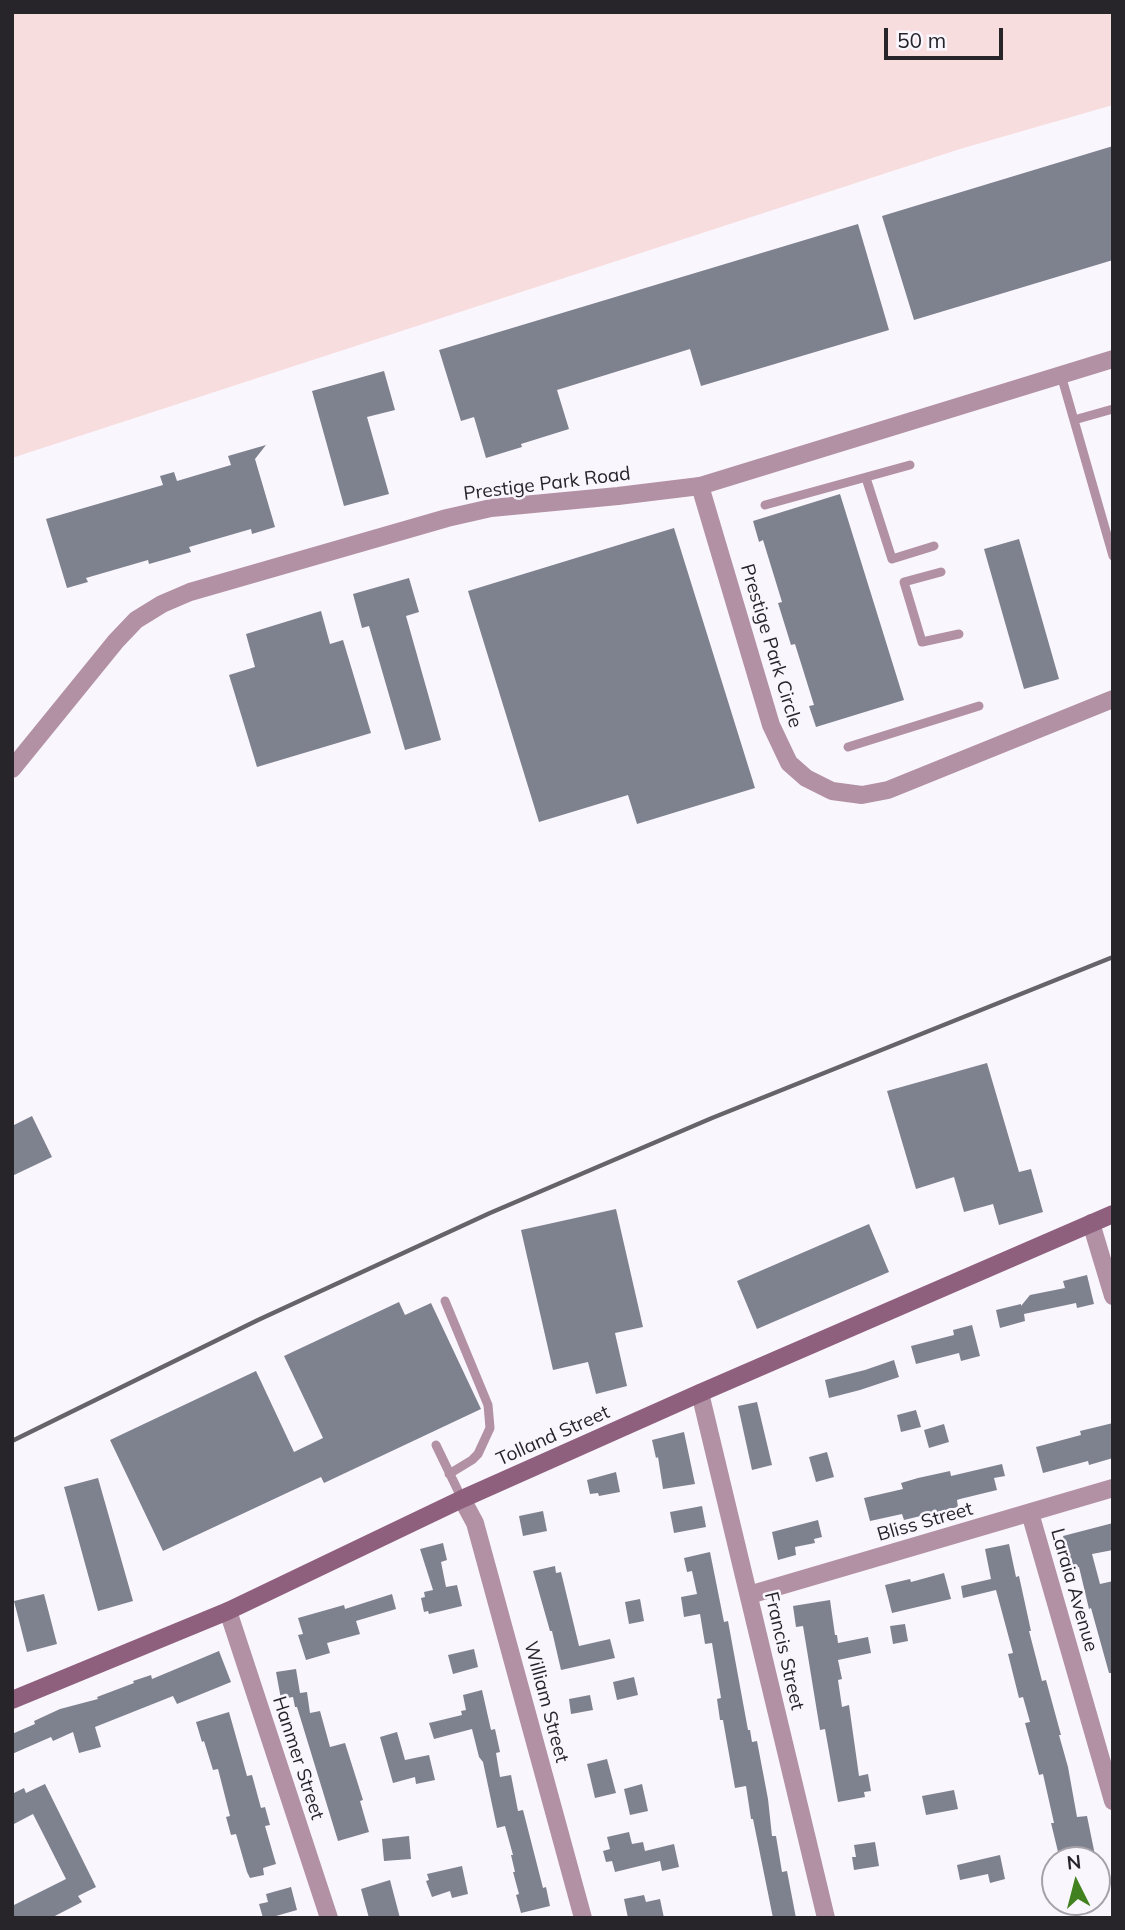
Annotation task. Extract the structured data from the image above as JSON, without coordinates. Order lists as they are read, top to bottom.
{
  "streets": {
    "main road": ["Tolland Street"],
    "street": [
      "Prestige Park Road",
      "Prestige Park Circle",
      "Bliss Street",
      "Laraia Avenue",
      "Francis Street",
      "William Street",
      "Hanmer Street"
    ]
  },
  "crossings": [
    ["Prestige Park Road", "Prestige Park Circle"],
    ["Tolland Street", "Francis Street"],
    ["Tolland Street", "William Street"],
    ["Tolland Street", "Hanmer Street"],
    ["Bliss Street", "Laraia Avenue"],
    ["Bliss Street", "Francis Street"]
  ],
  "scale_bar": "50 m",
  "north": "top"
}
